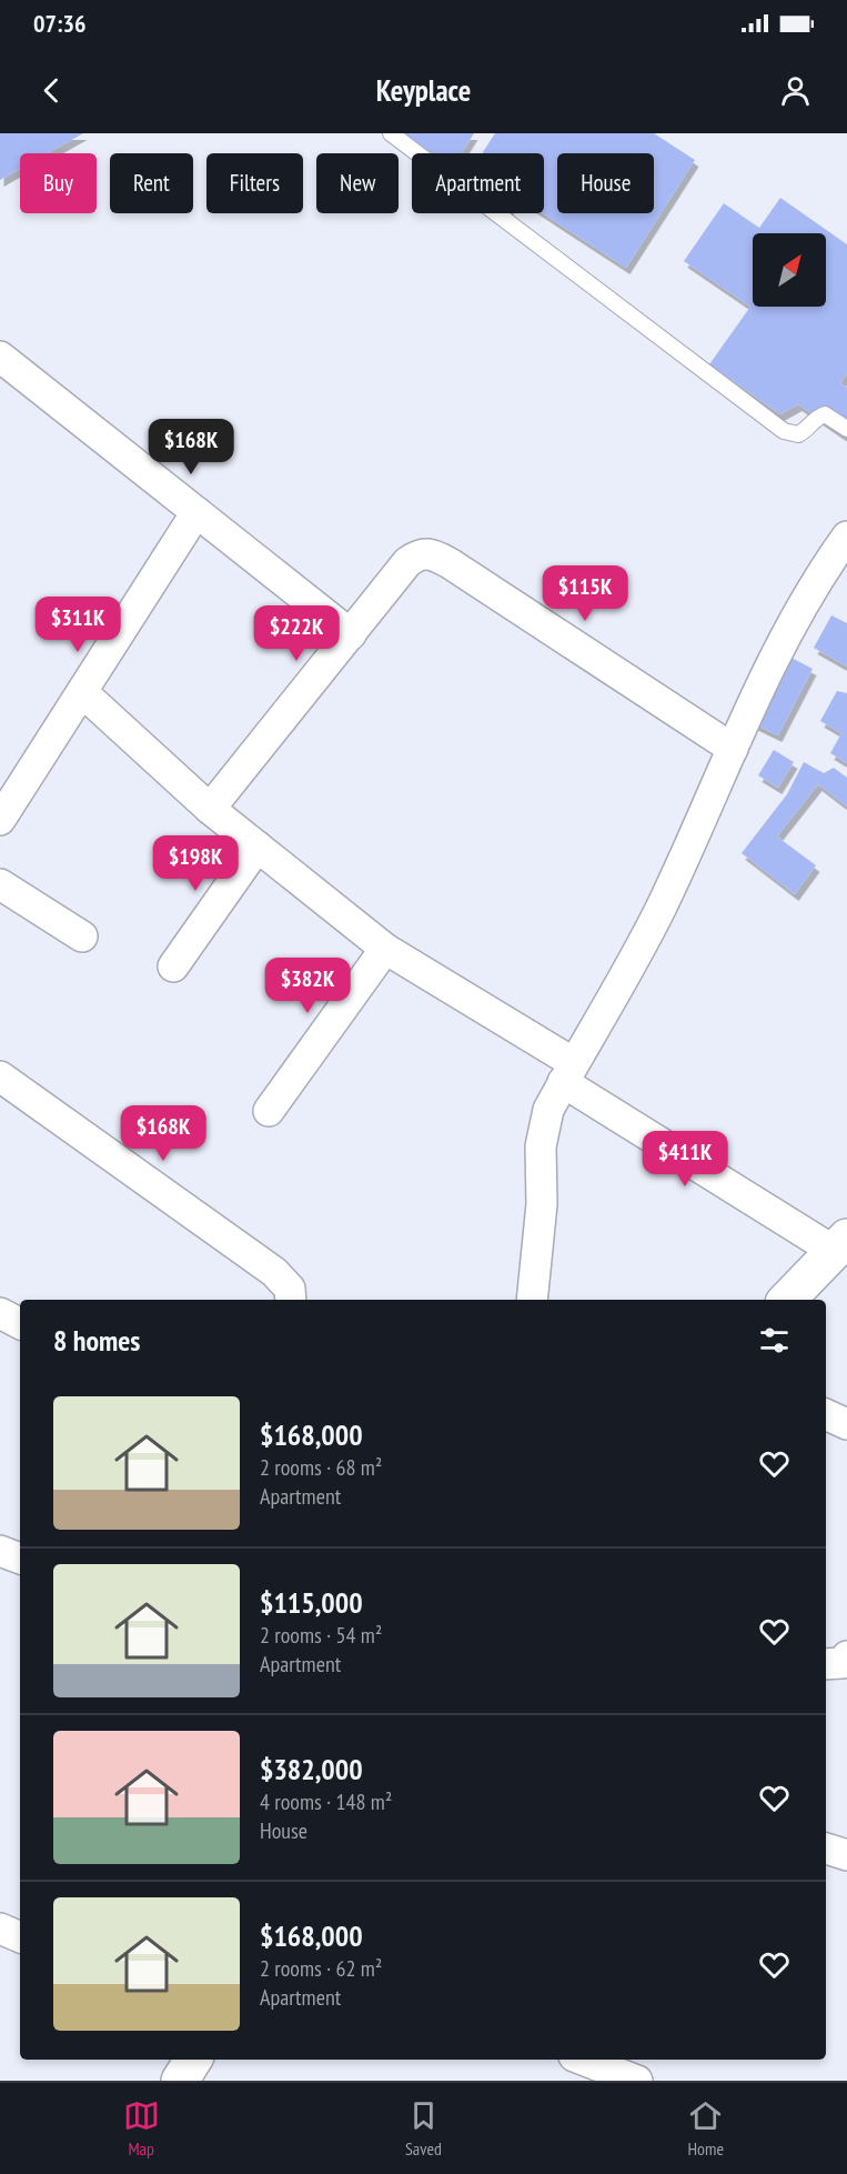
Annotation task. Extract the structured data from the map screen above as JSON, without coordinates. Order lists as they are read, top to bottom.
{
  "north": "top right",
  "page": {
    "status": "07:36",
    "header": "Keyplace",
    "chip": [
      "Buy",
      "Rent",
      "Filters",
      "New",
      "Apartment",
      "House"
    ],
    "price": [
      "$168K",
      "$115K",
      "$311K",
      "$222K",
      "$198K",
      "$382K",
      "$168K",
      "$411K"
    ],
    "heading": "8 homes",
    "list": [
      {
        "name": "$168,000",
        "note": "2 rooms · 68 m² · Apartment"
      },
      {
        "name": "$115,000",
        "note": "2 rooms · 54 m² · Apartment"
      },
      {
        "name": "$382,000",
        "note": "4 rooms · 148 m² · House"
      },
      {
        "name": "$168,000",
        "note": "2 rooms · 62 m² · Apartment"
      }
    ],
    "tabs": ["Map", "Saved", "Home"]
  }
}
